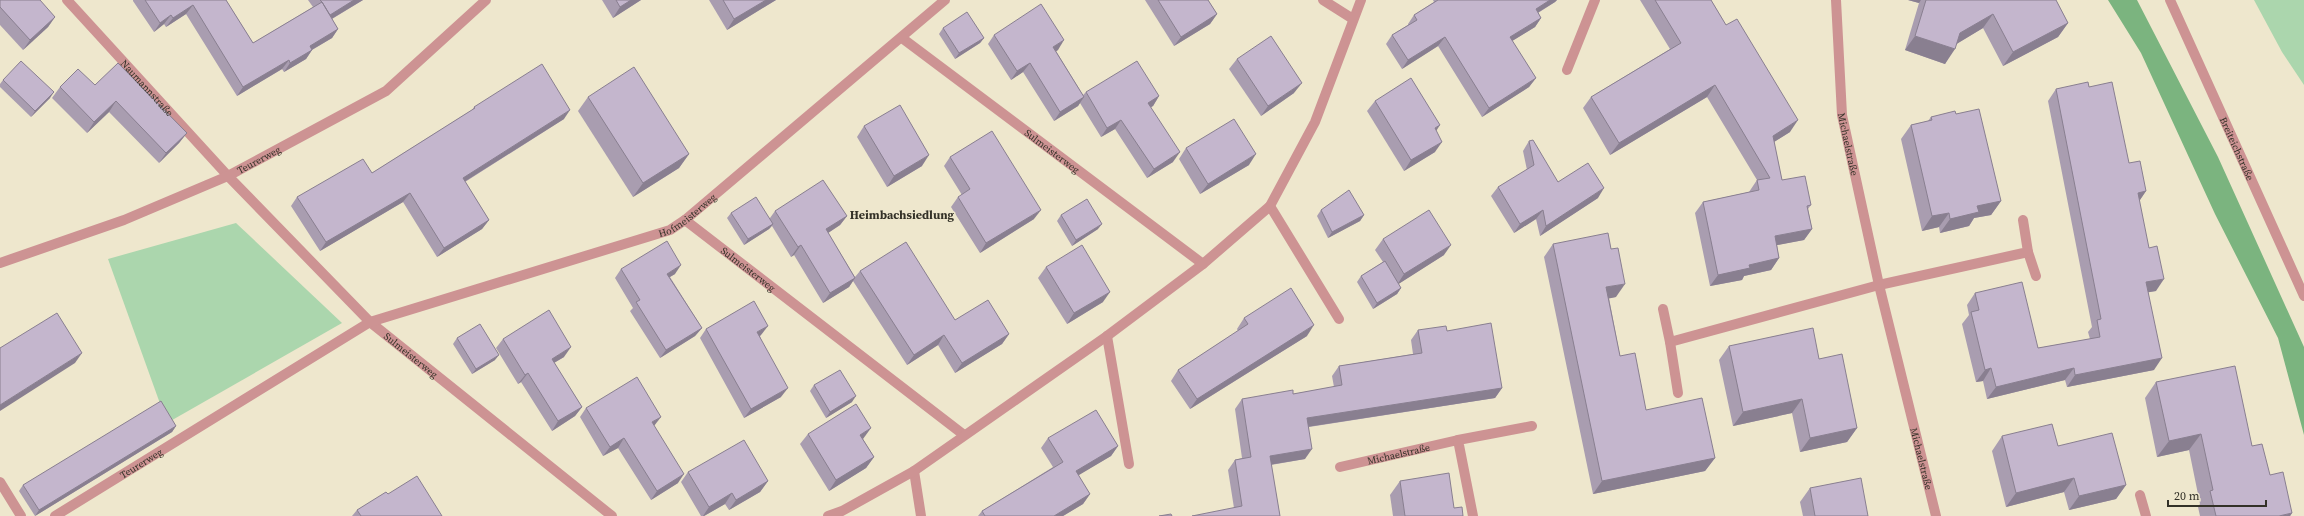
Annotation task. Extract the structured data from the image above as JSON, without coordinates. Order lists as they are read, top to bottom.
{
  "streets": {
    "street": [
      "Naumannstraße",
      "Michaelstraße",
      "Breiteichstraße",
      "Sulmeisterweg",
      "Teurerweg",
      "Hofmeisterweg"
    ]
  },
  "crossings": [
    ["Naumannstraße", "Sulmeisterweg"],
    ["Naumannstraße", "Teurerweg"],
    ["Sulmeisterweg", "Teurerweg"],
    ["Sulmeisterweg", "Hofmeisterweg"],
    ["Teurerweg", "Hofmeisterweg"]
  ],
  "districts": ["Heimbachsiedlung"],
  "scale_bar": "20 m"
}
